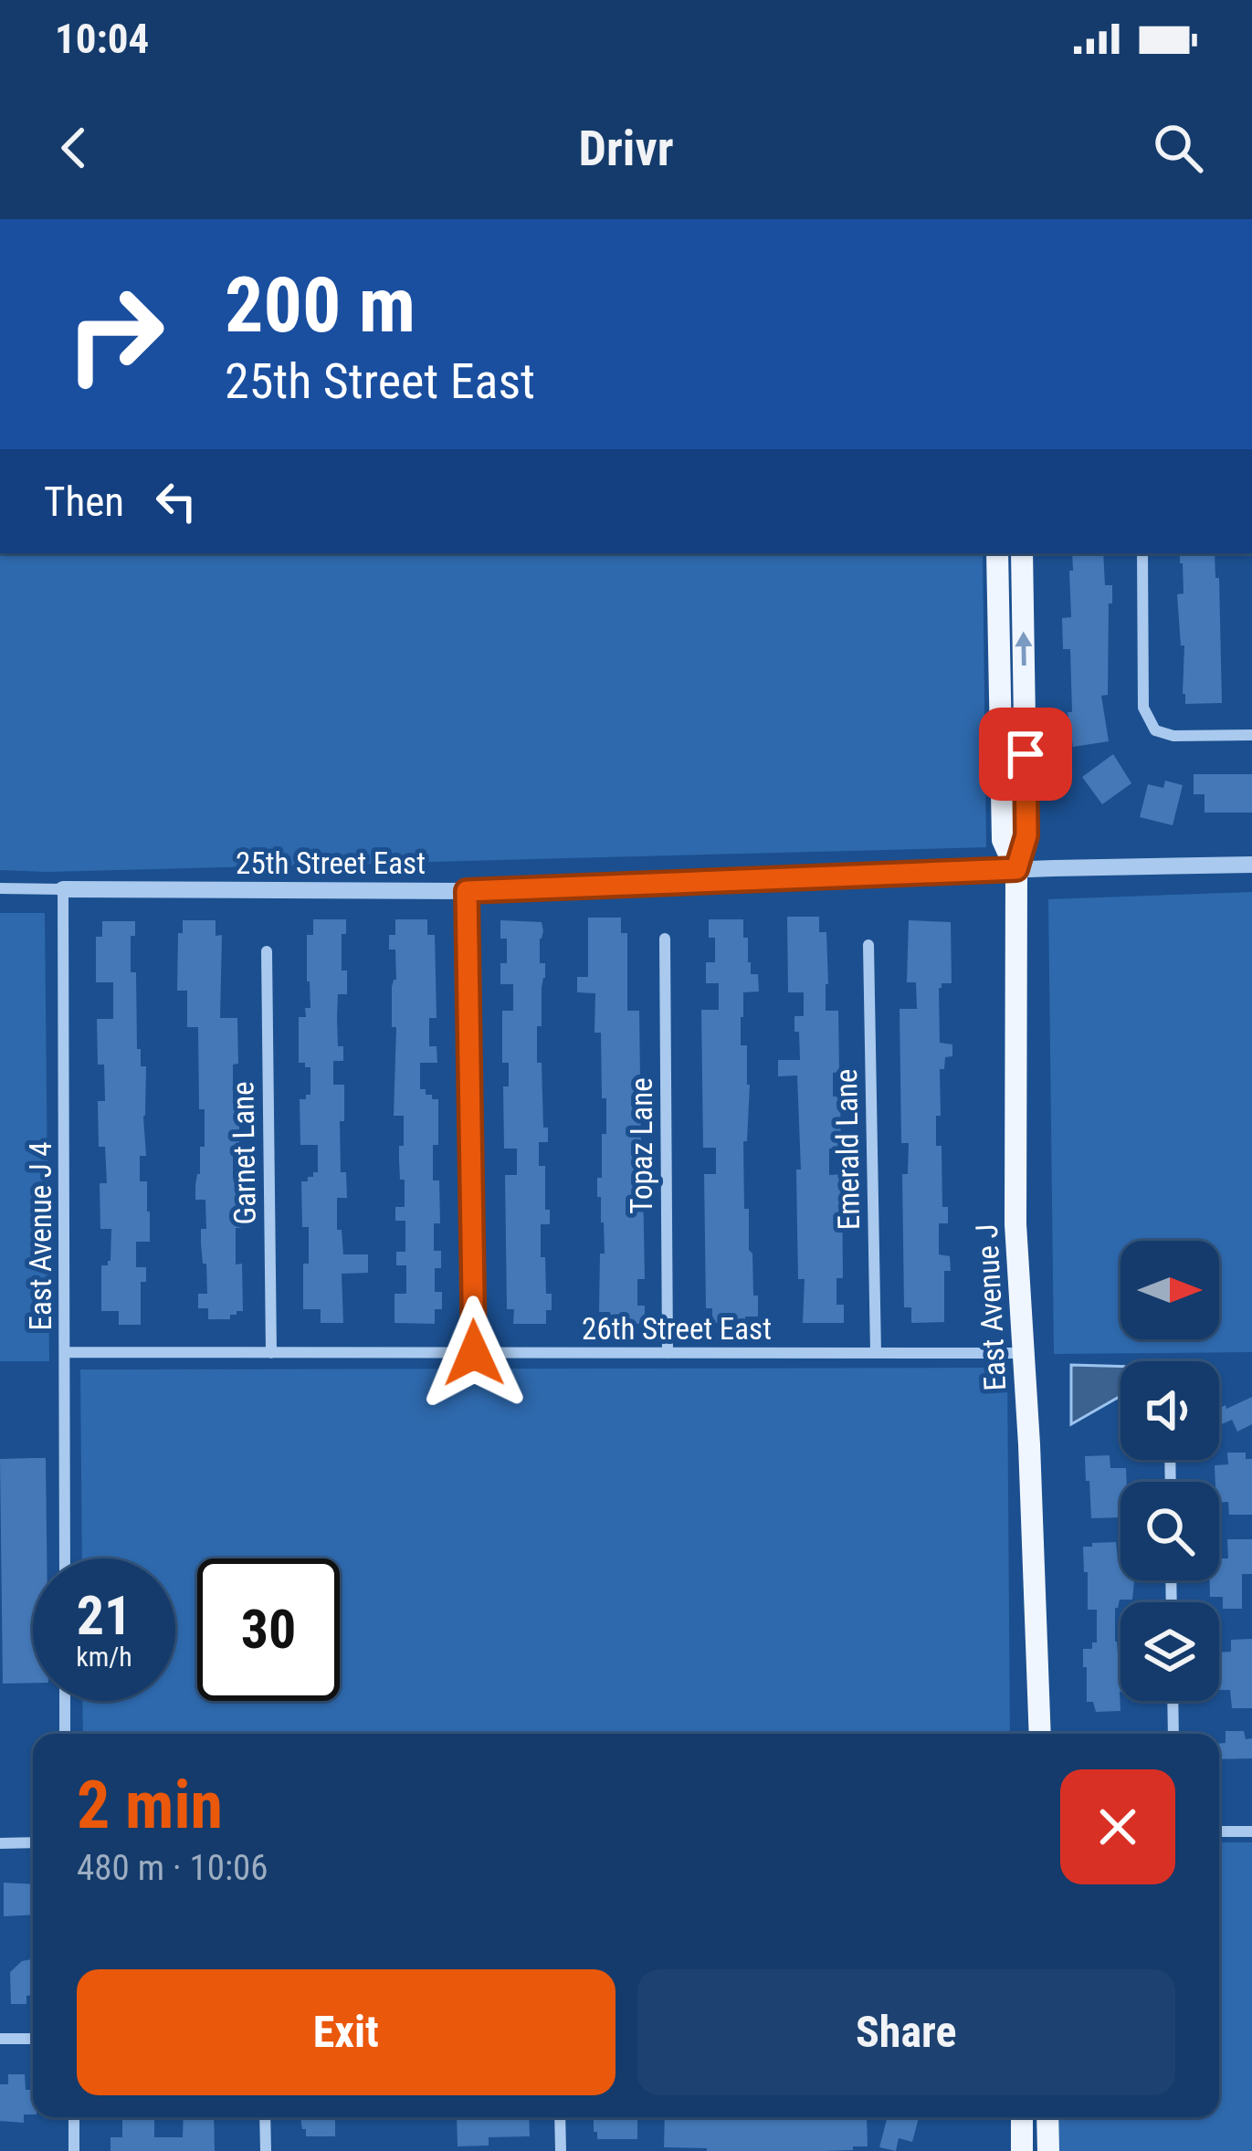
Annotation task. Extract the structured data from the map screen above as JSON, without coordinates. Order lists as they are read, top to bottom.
{
  "streets": {
    "main road": ["East Avenue J"],
    "street": [
      "25th Street East",
      "Topaz Lane",
      "Emerald Lane",
      "Garnet Lane",
      "East Avenue J 4",
      "26th Street East"
    ]
  },
  "crossings": [
    ["25th Street East", "East Avenue J 4"],
    ["25th Street East", "East Avenue J"],
    ["Topaz Lane", "26th Street East"],
    ["Emerald Lane", "26th Street East"],
    ["Garnet Lane", "26th Street East"],
    ["East Avenue J 4", "26th Street East"],
    ["East Avenue J", "26th Street East"]
  ],
  "north": "right",
  "page": {
    "status": "10:04",
    "header": "Drivr",
    "turn": ["200 m", "25th Street East"],
    "then": "Then",
    "speed": "21 km/h",
    "limit": "30",
    "heading": ["2 min", "480 m · 10:06"],
    "buttons": ["Exit", "Share"]
  }
}
